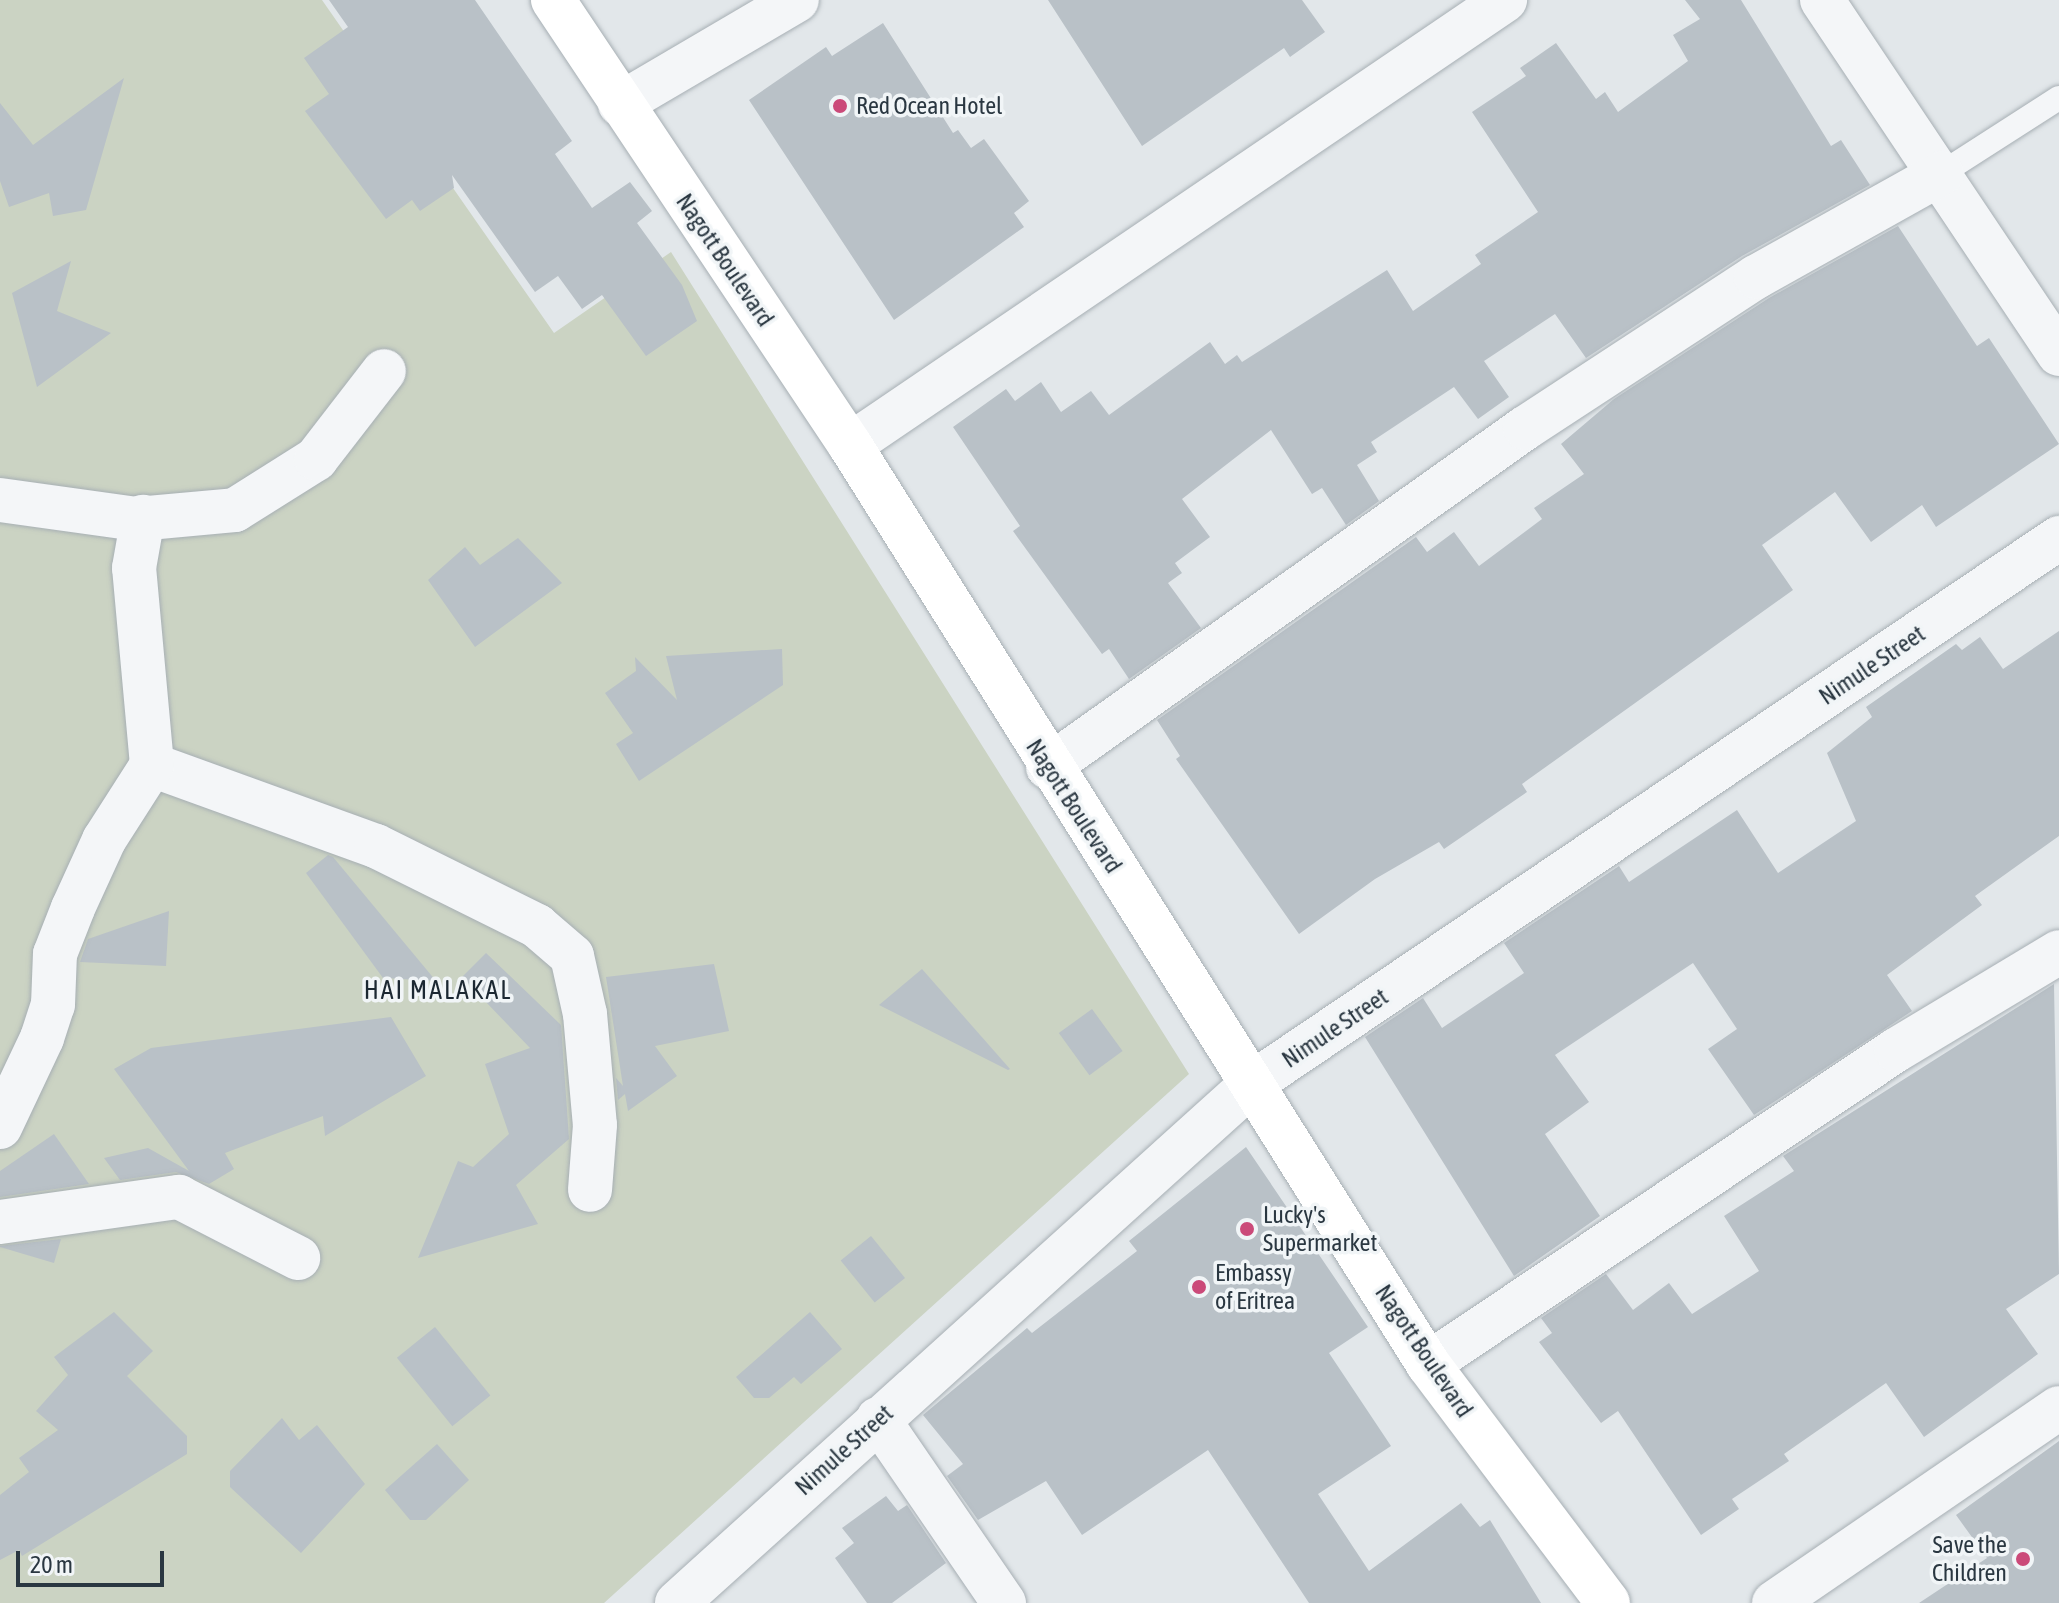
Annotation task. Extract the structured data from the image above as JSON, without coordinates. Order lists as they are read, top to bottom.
{
  "streets": {
    "street": ["Nagott Boulevard", "Nimule Street"]
  },
  "crossings": [
    ["Nagott Boulevard", "Nimule Street"]
  ],
  "districts": ["HAI MALAKAL"],
  "places": [
    "Red Ocean Hotel",
    "Lucky's Supermarket",
    "Embassy of Eritrea",
    "Save the Children"
  ],
  "scale_bar": "20 m"
}
